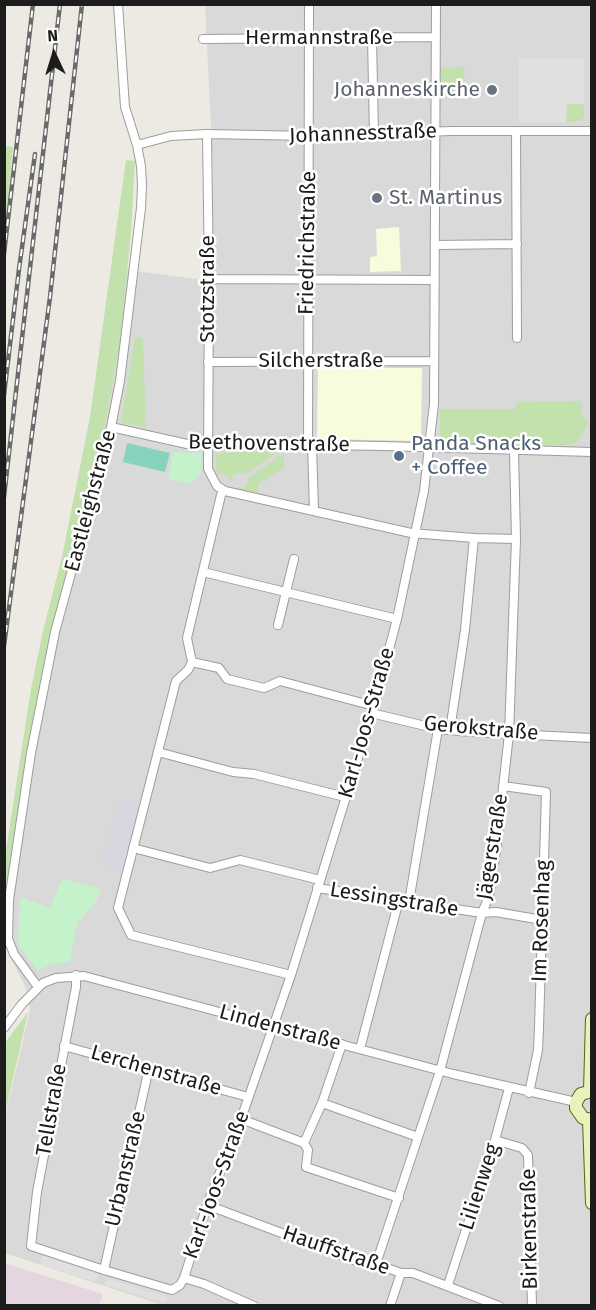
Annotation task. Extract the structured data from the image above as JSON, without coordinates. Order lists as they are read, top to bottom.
{
  "streets": {
    "street": [
      "Hermannstraße",
      "Johannesstraße",
      "Friedrichstraße",
      "Stotzstraße",
      "Silcherstraße",
      "Beethovenstraße",
      "Eastleighstraße",
      "Karl-Joos-Straße",
      "Gerokstraße",
      "Jägerstraße",
      "Lessingstraße",
      "Im Rosenhag",
      "Lindenstraße",
      "Lerchenstraße",
      "Tellstraße",
      "Urbanstraße",
      "Lilienweg",
      "Birkenstraße",
      "Hauffstraße"
    ]
  },
  "crossings": [
    ["Hermannstraße", "Friedrichstraße"],
    ["Hermannstraße", "Karl-Joos-Straße"],
    ["Johannesstraße", "Friedrichstraße"],
    ["Johannesstraße", "Stotzstraße"],
    ["Johannesstraße", "Eastleighstraße"],
    ["Johannesstraße", "Karl-Joos-Straße"],
    ["Friedrichstraße", "Stotzstraße"],
    ["Friedrichstraße", "Silcherstraße"],
    ["Friedrichstraße", "Beethovenstraße"],
    ["Stotzstraße", "Silcherstraße"],
    ["Stotzstraße", "Beethovenstraße"],
    ["Stotzstraße", "Karl-Joos-Straße"],
    ["Stotzstraße", "Jägerstraße"],
    ["Silcherstraße", "Karl-Joos-Straße"],
    ["Beethovenstraße", "Eastleighstraße"],
    ["Beethovenstraße", "Karl-Joos-Straße"],
    ["Beethovenstraße", "Jägerstraße"],
    ["Eastleighstraße", "Lindenstraße"],
    ["Karl-Joos-Straße", "Gerokstraße"],
    ["Karl-Joos-Straße", "Lessingstraße"],
    ["Karl-Joos-Straße", "Lindenstraße"],
    ["Karl-Joos-Straße", "Lerchenstraße"],
    ["Karl-Joos-Straße", "Tellstraße"],
    ["Karl-Joos-Straße", "Urbanstraße"],
    ["Karl-Joos-Straße", "Hauffstraße"],
    ["Gerokstraße", "Jägerstraße"],
    ["Jägerstraße", "Lessingstraße"],
    ["Jägerstraße", "Im Rosenhag"],
    ["Jägerstraße", "Lindenstraße"],
    ["Jägerstraße", "Hauffstraße"],
    ["Lessingstraße", "Im Rosenhag"],
    ["Im Rosenhag", "Lindenstraße"],
    ["Lindenstraße", "Tellstraße"],
    ["Lindenstraße", "Lilienweg"],
    ["Lerchenstraße", "Tellstraße"],
    ["Lerchenstraße", "Urbanstraße"],
    ["Tellstraße", "Urbanstraße"],
    ["Lilienweg", "Birkenstraße"],
    ["Lilienweg", "Hauffstraße"]
  ],
  "places": ["Johanneskirche", "St. Martinus", "Panda Snacks + Coffee"],
  "north": "top"
}
